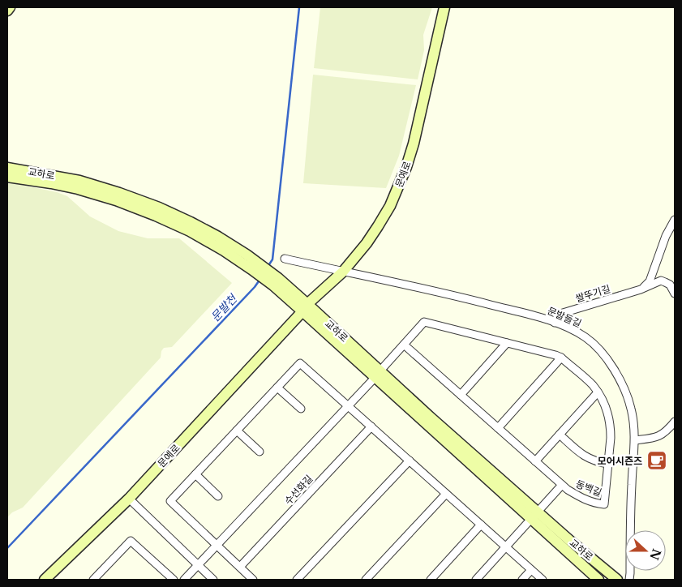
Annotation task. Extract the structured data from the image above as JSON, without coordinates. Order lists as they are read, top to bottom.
{
  "streets": {
    "street": [
      "교하로",
      "문예로",
      "쌀뚜기길",
      "문발들길",
      "동백길",
      "수선화길"
    ]
  },
  "crossings": [
    ["교하로", "문예로"],
    ["교하로", "동백길"],
    ["문예로", "문발들길"],
    ["쌀뚜기길", "문발들길"]
  ],
  "water": ["문발천"],
  "places": {
    "cafe": ["모어시즌즈"]
  },
  "north": "right"
}
